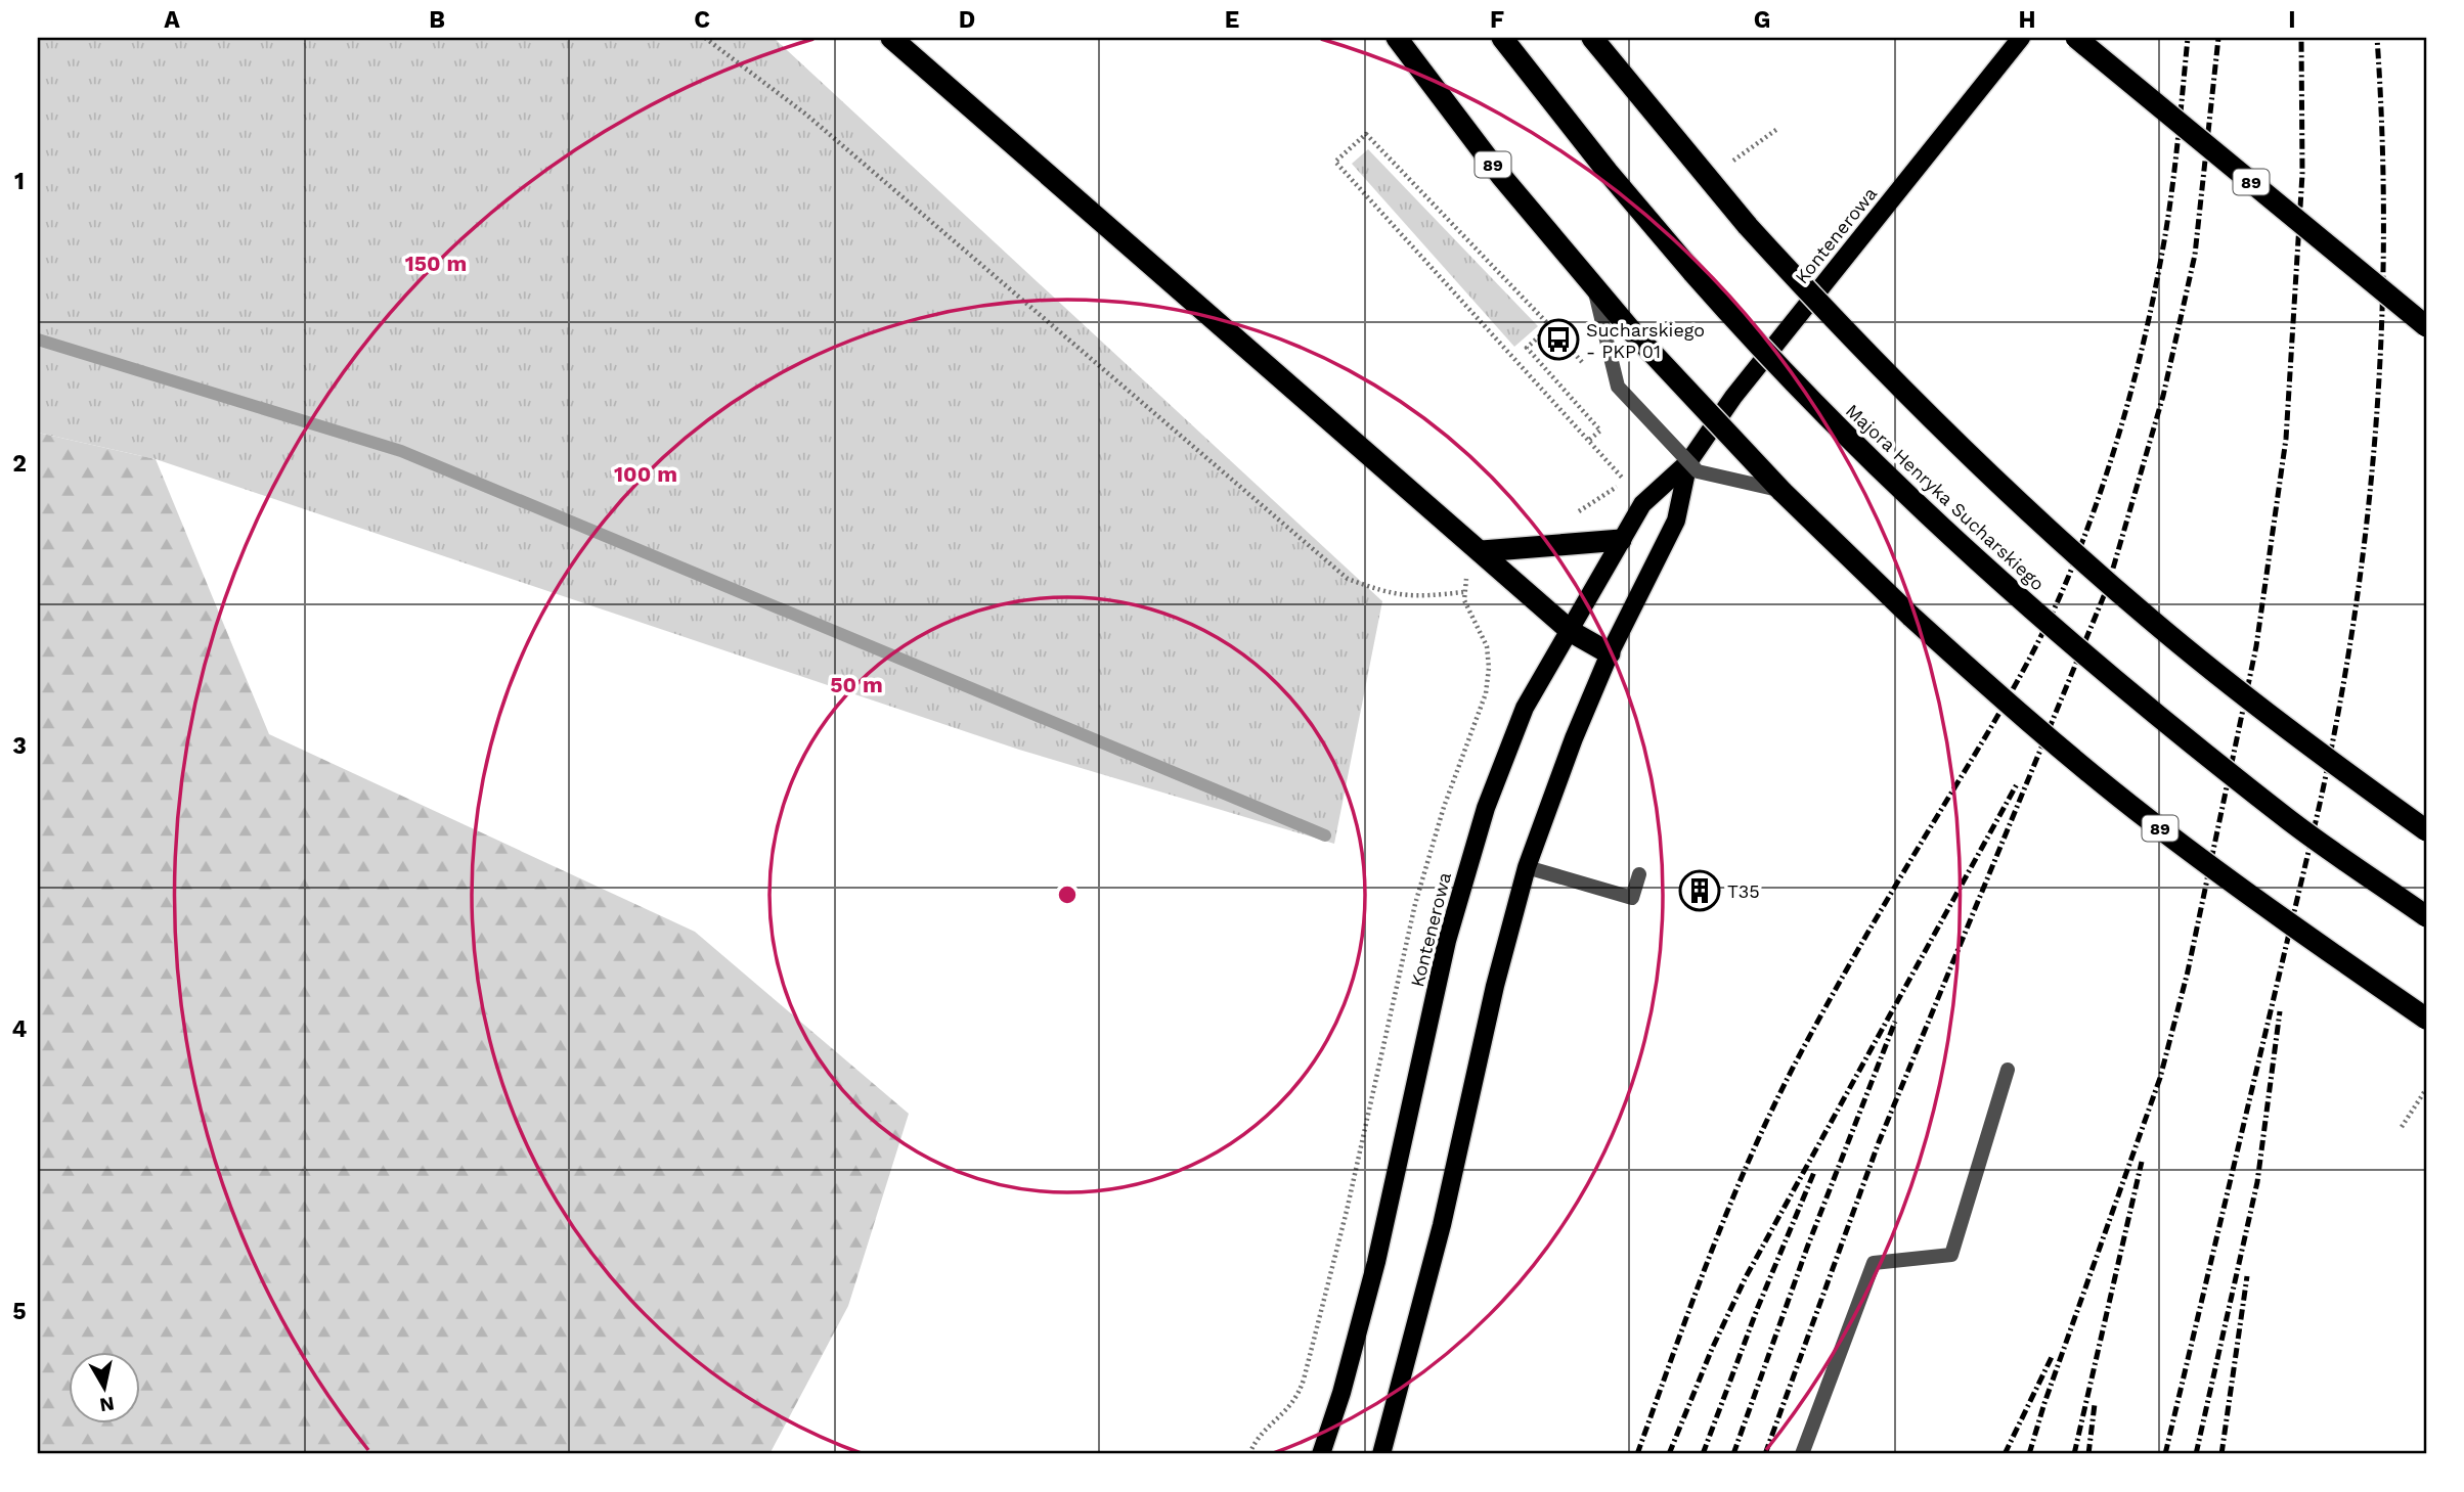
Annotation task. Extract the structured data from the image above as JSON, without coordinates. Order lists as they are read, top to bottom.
{
  "streets": {
    "highway": ["89", "Majora Henryka Sucharskiego"],
    "main road": ["Kontenerowa"]
  },
  "places": {
    "bus stop": ["Sucharskiego - PKP 01"],
    "building": ["T35"]
  },
  "north": "bottom",
  "grid": {
    "columns": [
      "A",
      "B",
      "C",
      "D",
      "E",
      "F",
      "G",
      "H",
      "I"
    ],
    "rows": [
      "1",
      "2",
      "3",
      "4",
      "5"
    ]
  },
  "rings": ["150 m", "100 m", "50 m"]
}
